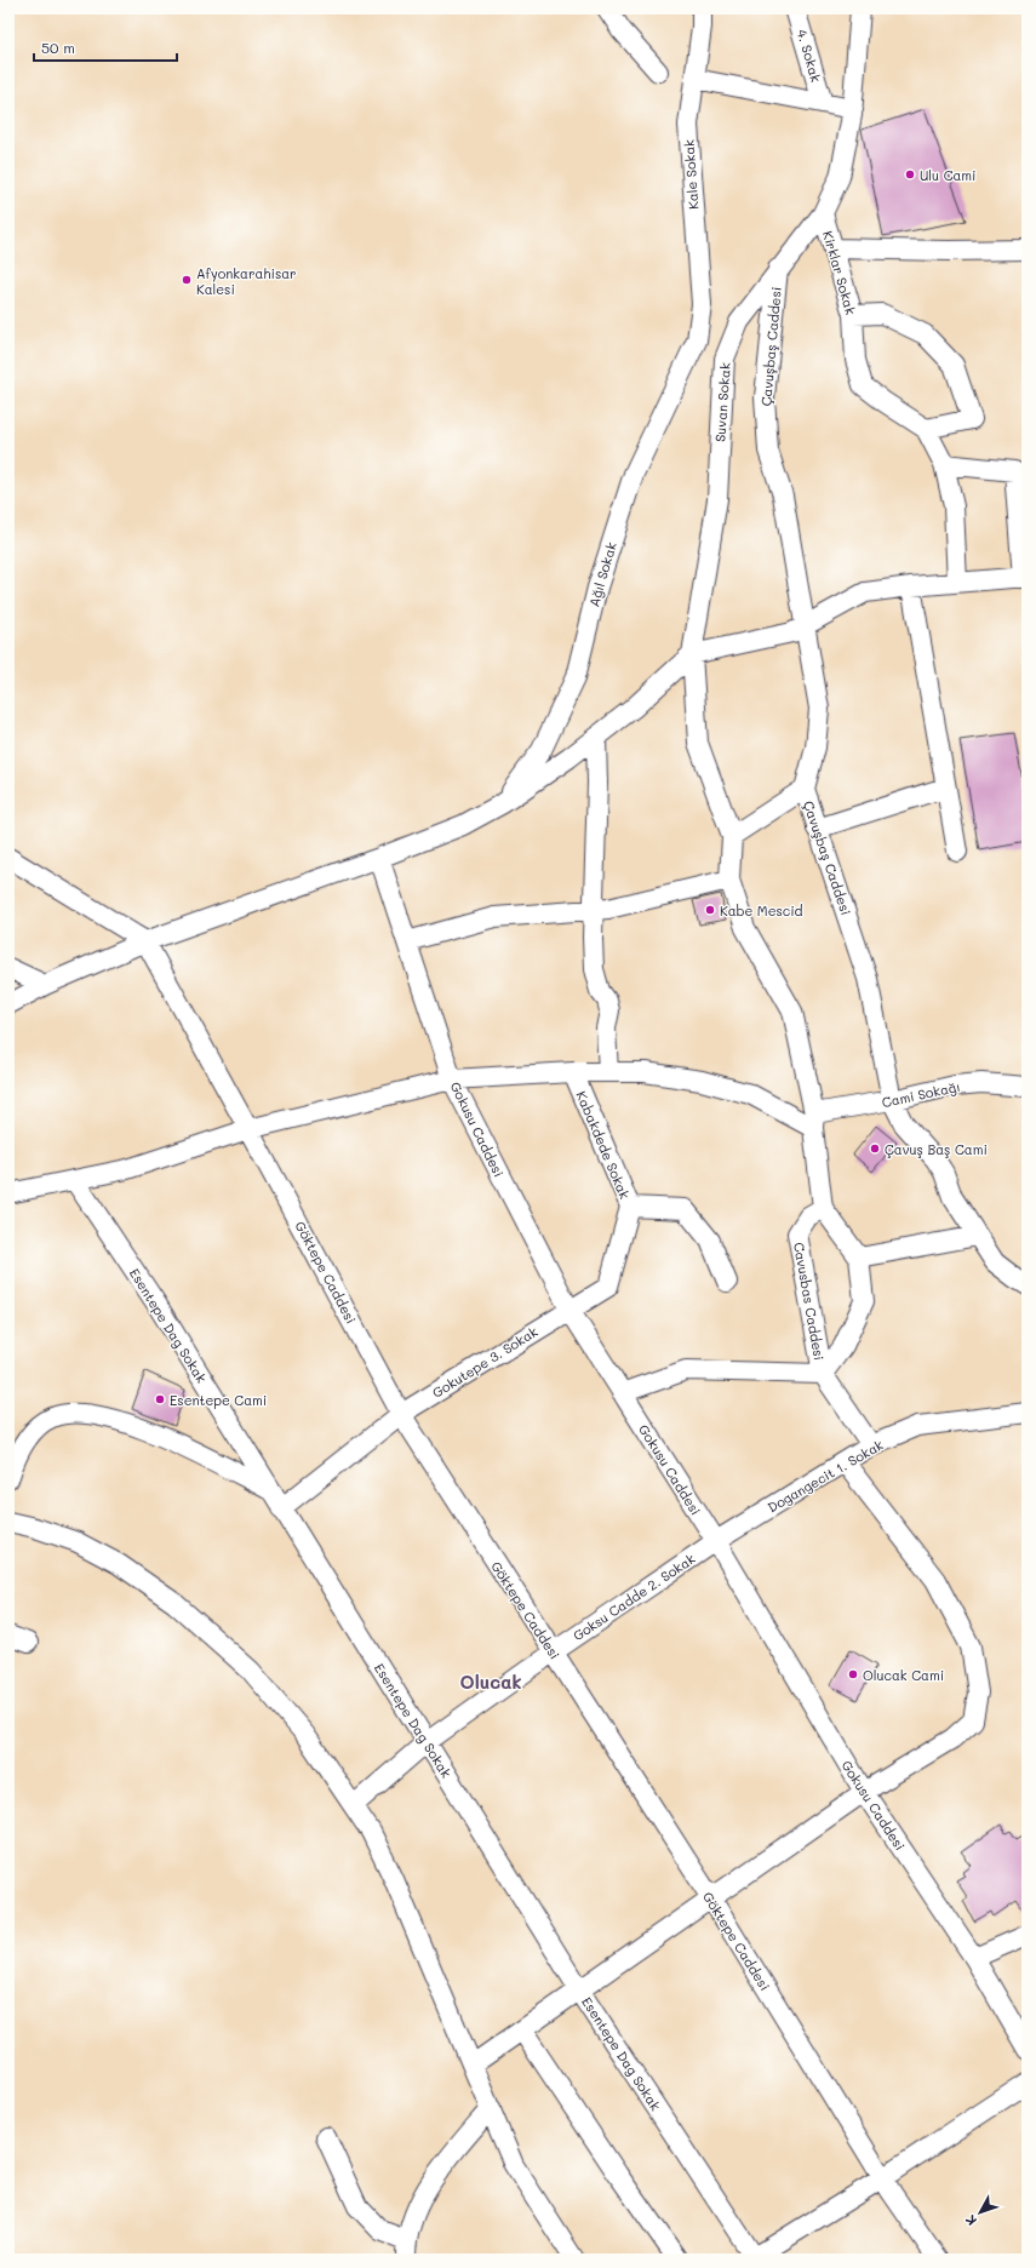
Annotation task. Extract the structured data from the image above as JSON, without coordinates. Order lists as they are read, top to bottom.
{
  "streets": {
    "street": [
      "4. Sokak",
      "Kale Sokak",
      "Kirklar Sokak",
      "Çavuşbaş Caddesi",
      "Suvan Sokak",
      "Ağıl Sokak",
      "Cami Sokağı",
      "Gokusu Caddesi",
      "Kabakdede Sokak",
      "Göktepe Caddesi",
      "Cavusbas Caddesi",
      "Esentepe Dag Sokak",
      "Gokutepe 3. Sokak",
      "Dogangecit 1. Sokak",
      "Goksu Cadde 2. Sokak"
    ]
  },
  "crossings": [
    ["Kale Sokak", "Ağıl Sokak"],
    ["Kirklar Sokak", "Suvan Sokak"],
    ["Çavuşbaş Caddesi", "Suvan Sokak"],
    ["Çavuşbaş Caddesi", "Cami Sokağı"],
    ["Gokusu Caddesi", "Kabakdede Sokak"],
    ["Gokusu Caddesi", "Gokutepe 3. Sokak"],
    ["Gokusu Caddesi", "Dogangecit 1. Sokak"],
    ["Gokusu Caddesi", "Goksu Cadde 2. Sokak"],
    ["Kabakdede Sokak", "Gokutepe 3. Sokak"],
    ["Göktepe Caddesi", "Gokutepe 3. Sokak"],
    ["Göktepe Caddesi", "Goksu Cadde 2. Sokak"],
    ["Cavusbas Caddesi", "Dogangecit 1. Sokak"],
    ["Esentepe Dag Sokak", "Gokutepe 3. Sokak"],
    ["Esentepe Dag Sokak", "Goksu Cadde 2. Sokak"],
    ["Dogangecit 1. Sokak", "Goksu Cadde 2. Sokak"]
  ],
  "districts": ["Olucak"],
  "places": [
    "Ulu Cami",
    "Afyonkarahisar Kalesi",
    "Kabe Mescid",
    "Çavuş Baş Cami",
    "Esentepe Cami",
    "Olucak Cami"
  ],
  "scale_bar": "50 m",
  "north": "bottom left"
}
